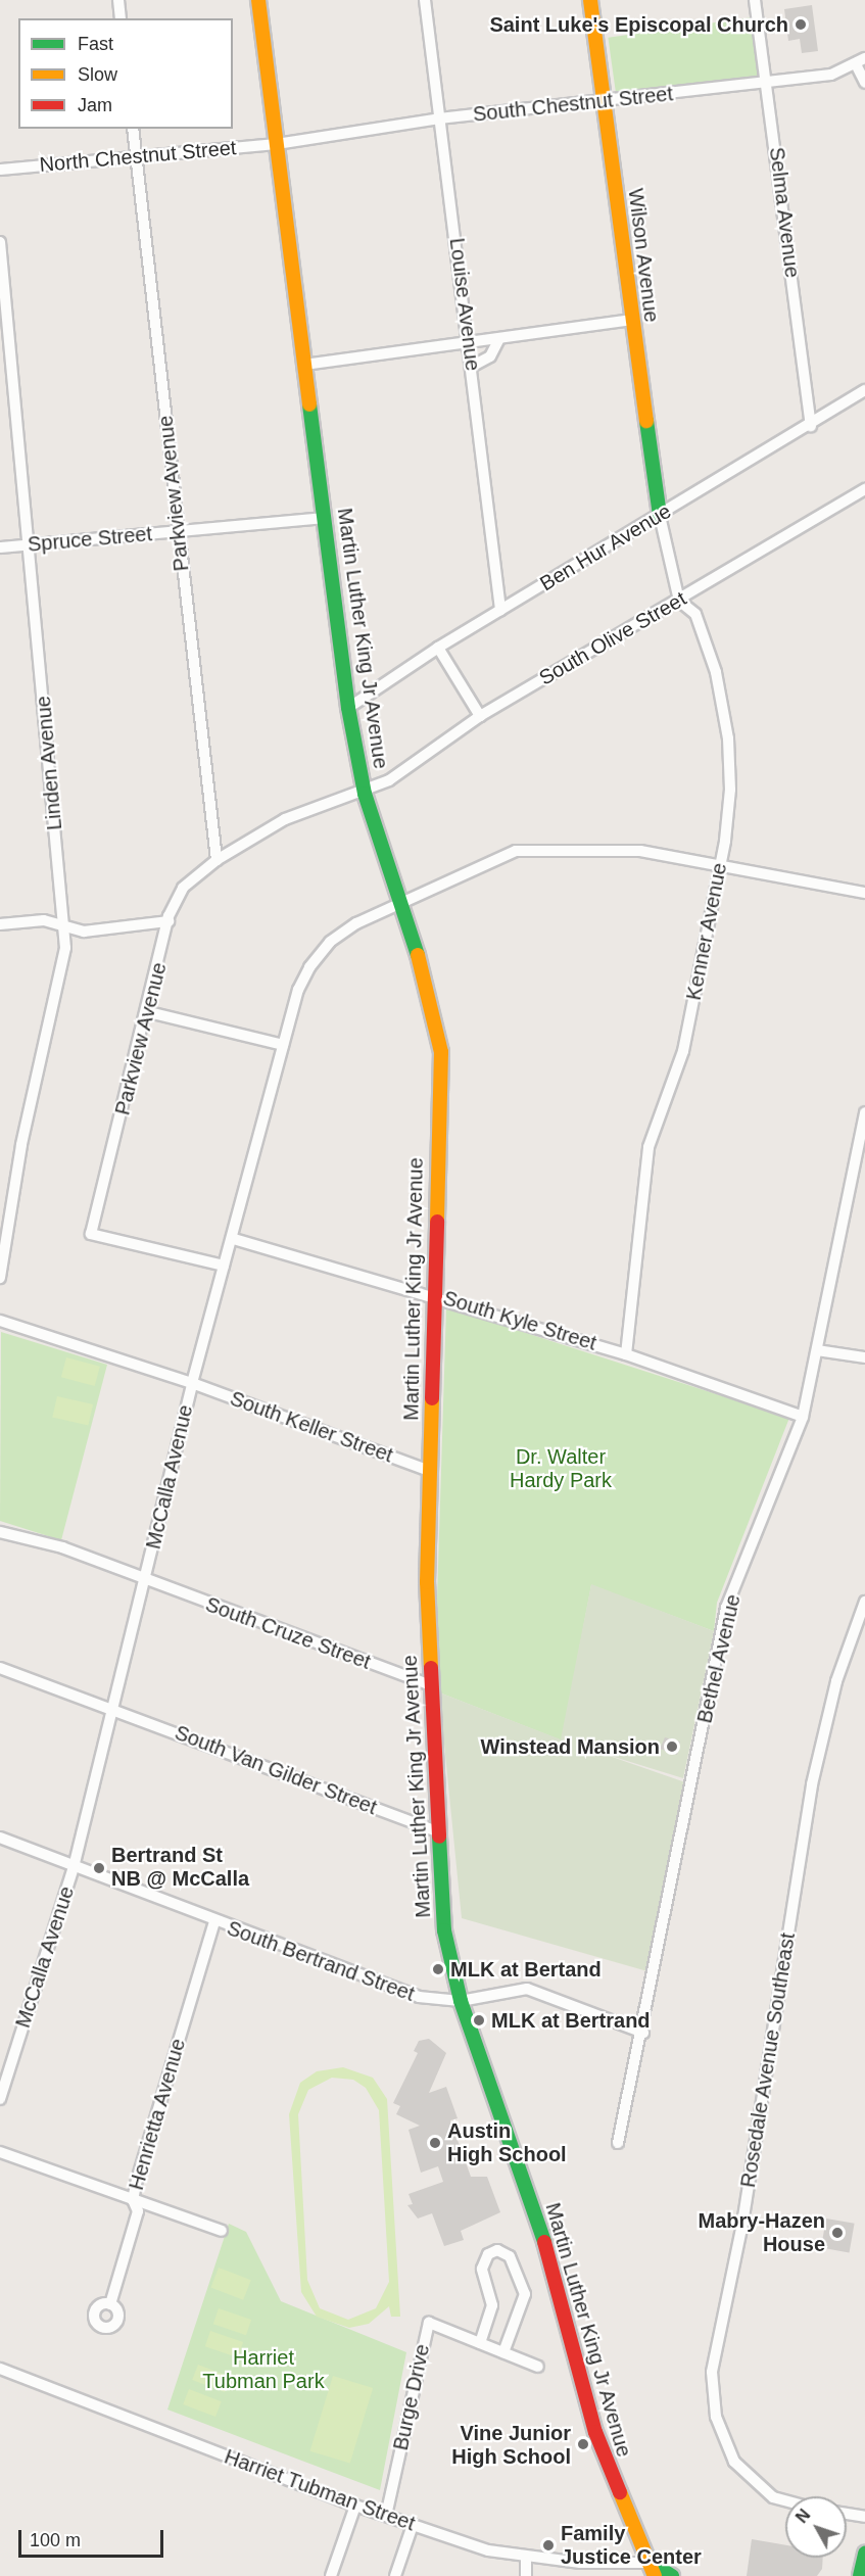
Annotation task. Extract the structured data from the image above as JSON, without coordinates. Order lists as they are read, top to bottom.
{
  "streets": {
    "main road": ["Wilson Avenue", "Martin Luther King Jr Avenue"],
    "street": [
      "South Chestnut Street",
      "North Chestnut Street",
      "Selma Avenue",
      "Louise Avenue",
      "Parkview Avenue",
      "Spruce Street",
      "Ben Hur Avenue",
      "South Olive Street",
      "Linden Avenue",
      "Kenner Avenue",
      "South Kyle Street",
      "South Keller Street",
      "McCalla Avenue",
      "South Cruze Street",
      "Bethel Avenue",
      "South Van Gilder Street",
      "South Bertrand Street",
      "Rosedale Avenue Southeast",
      "Henrietta Avenue",
      "Burge Drive",
      "Harriet Tubman Street"
    ]
  },
  "crossings": [
    ["South Chestnut Street", "North Chestnut Street"],
    ["South Chestnut Street", "Selma Avenue"],
    ["South Chestnut Street", "Wilson Avenue"],
    ["South Chestnut Street", "Louise Avenue"],
    ["South Chestnut Street", "Martin Luther King Jr Avenue"],
    ["North Chestnut Street", "Parkview Avenue"],
    ["North Chestnut Street", "Martin Luther King Jr Avenue"],
    ["Selma Avenue", "Ben Hur Avenue"],
    ["Wilson Avenue", "Ben Hur Avenue"],
    ["Louise Avenue", "Ben Hur Avenue"],
    ["Parkview Avenue", "Spruce Street"],
    ["Parkview Avenue", "Martin Luther King Jr Avenue"],
    ["Parkview Avenue", "South Olive Street"],
    ["Parkview Avenue", "McCalla Avenue"],
    ["Spruce Street", "Martin Luther King Jr Avenue"],
    ["Spruce Street", "Linden Avenue"],
    ["Ben Hur Avenue", "Martin Luther King Jr Avenue"],
    ["Martin Luther King Jr Avenue", "South Olive Street"],
    ["Martin Luther King Jr Avenue", "South Kyle Street"],
    ["Martin Luther King Jr Avenue", "South Keller Street"],
    ["Martin Luther King Jr Avenue", "McCalla Avenue"],
    ["Martin Luther King Jr Avenue", "South Cruze Street"],
    ["Martin Luther King Jr Avenue", "South Van Gilder Street"],
    ["Martin Luther King Jr Avenue", "South Bertrand Street"],
    ["Martin Luther King Jr Avenue", "Harriet Tubman Street"],
    ["South Olive Street", "Kenner Avenue"],
    ["Kenner Avenue", "South Kyle Street"],
    ["Kenner Avenue", "McCalla Avenue"],
    ["South Kyle Street", "McCalla Avenue"],
    ["South Kyle Street", "Bethel Avenue"],
    ["South Keller Street", "McCalla Avenue"],
    ["McCalla Avenue", "South Cruze Street"],
    ["McCalla Avenue", "South Van Gilder Street"],
    ["McCalla Avenue", "South Bertrand Street"],
    ["Bethel Avenue", "South Bertrand Street"],
    ["South Bertrand Street", "Henrietta Avenue"],
    ["Burge Drive", "Harriet Tubman Street"]
  ],
  "parks": ["Dr. Walter Hardy Park", "Harriet Tubman Park"],
  "places": [
    "Saint Luke's Episcopal Church",
    "Winstead Mansion",
    "Bertrand St NB @ McCalla",
    "MLK at Bertand",
    "MLK at Bertrand",
    "Austin High School",
    "Mabry-Hazen House",
    "Vine Junior High School",
    "Family Justice Center"
  ],
  "legend": ["Fast", "Slow", "Jam"],
  "scale_bar": "100 m",
  "north": "top left"
}
